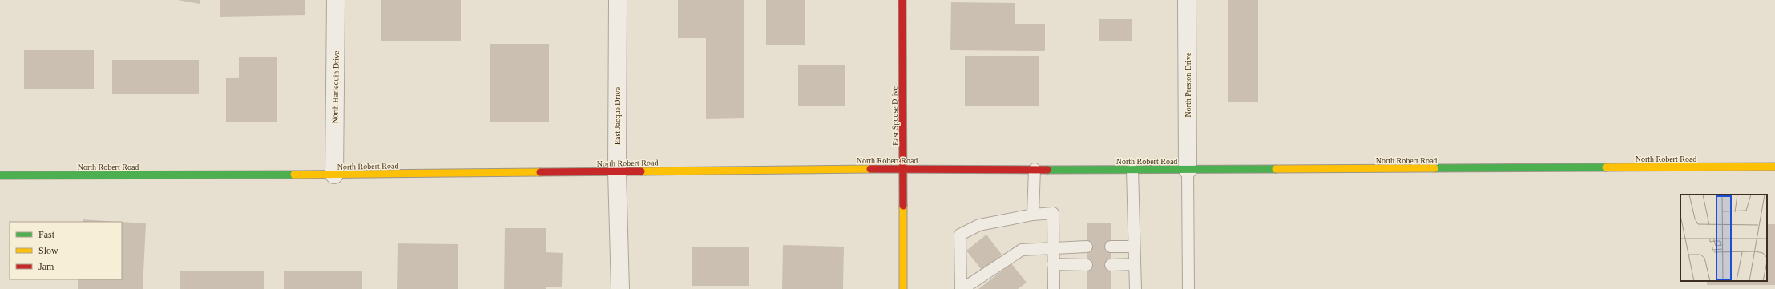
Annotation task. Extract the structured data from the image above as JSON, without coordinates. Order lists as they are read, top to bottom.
{
  "streets": {
    "main road": ["East Spouse Drive", "North Robert Road"],
    "street": ["North Preston Drive", "North Harlequin Drive", "East Jacque Drive"]
  },
  "crossings": [
    ["North Preston Drive", "North Robert Road"],
    ["North Harlequin Drive", "North Robert Road"],
    ["East Jacque Drive", "North Robert Road"],
    ["East Spouse Drive", "North Robert Road"]
  ],
  "legend": ["Fast", "Slow", "Jam"]
}
